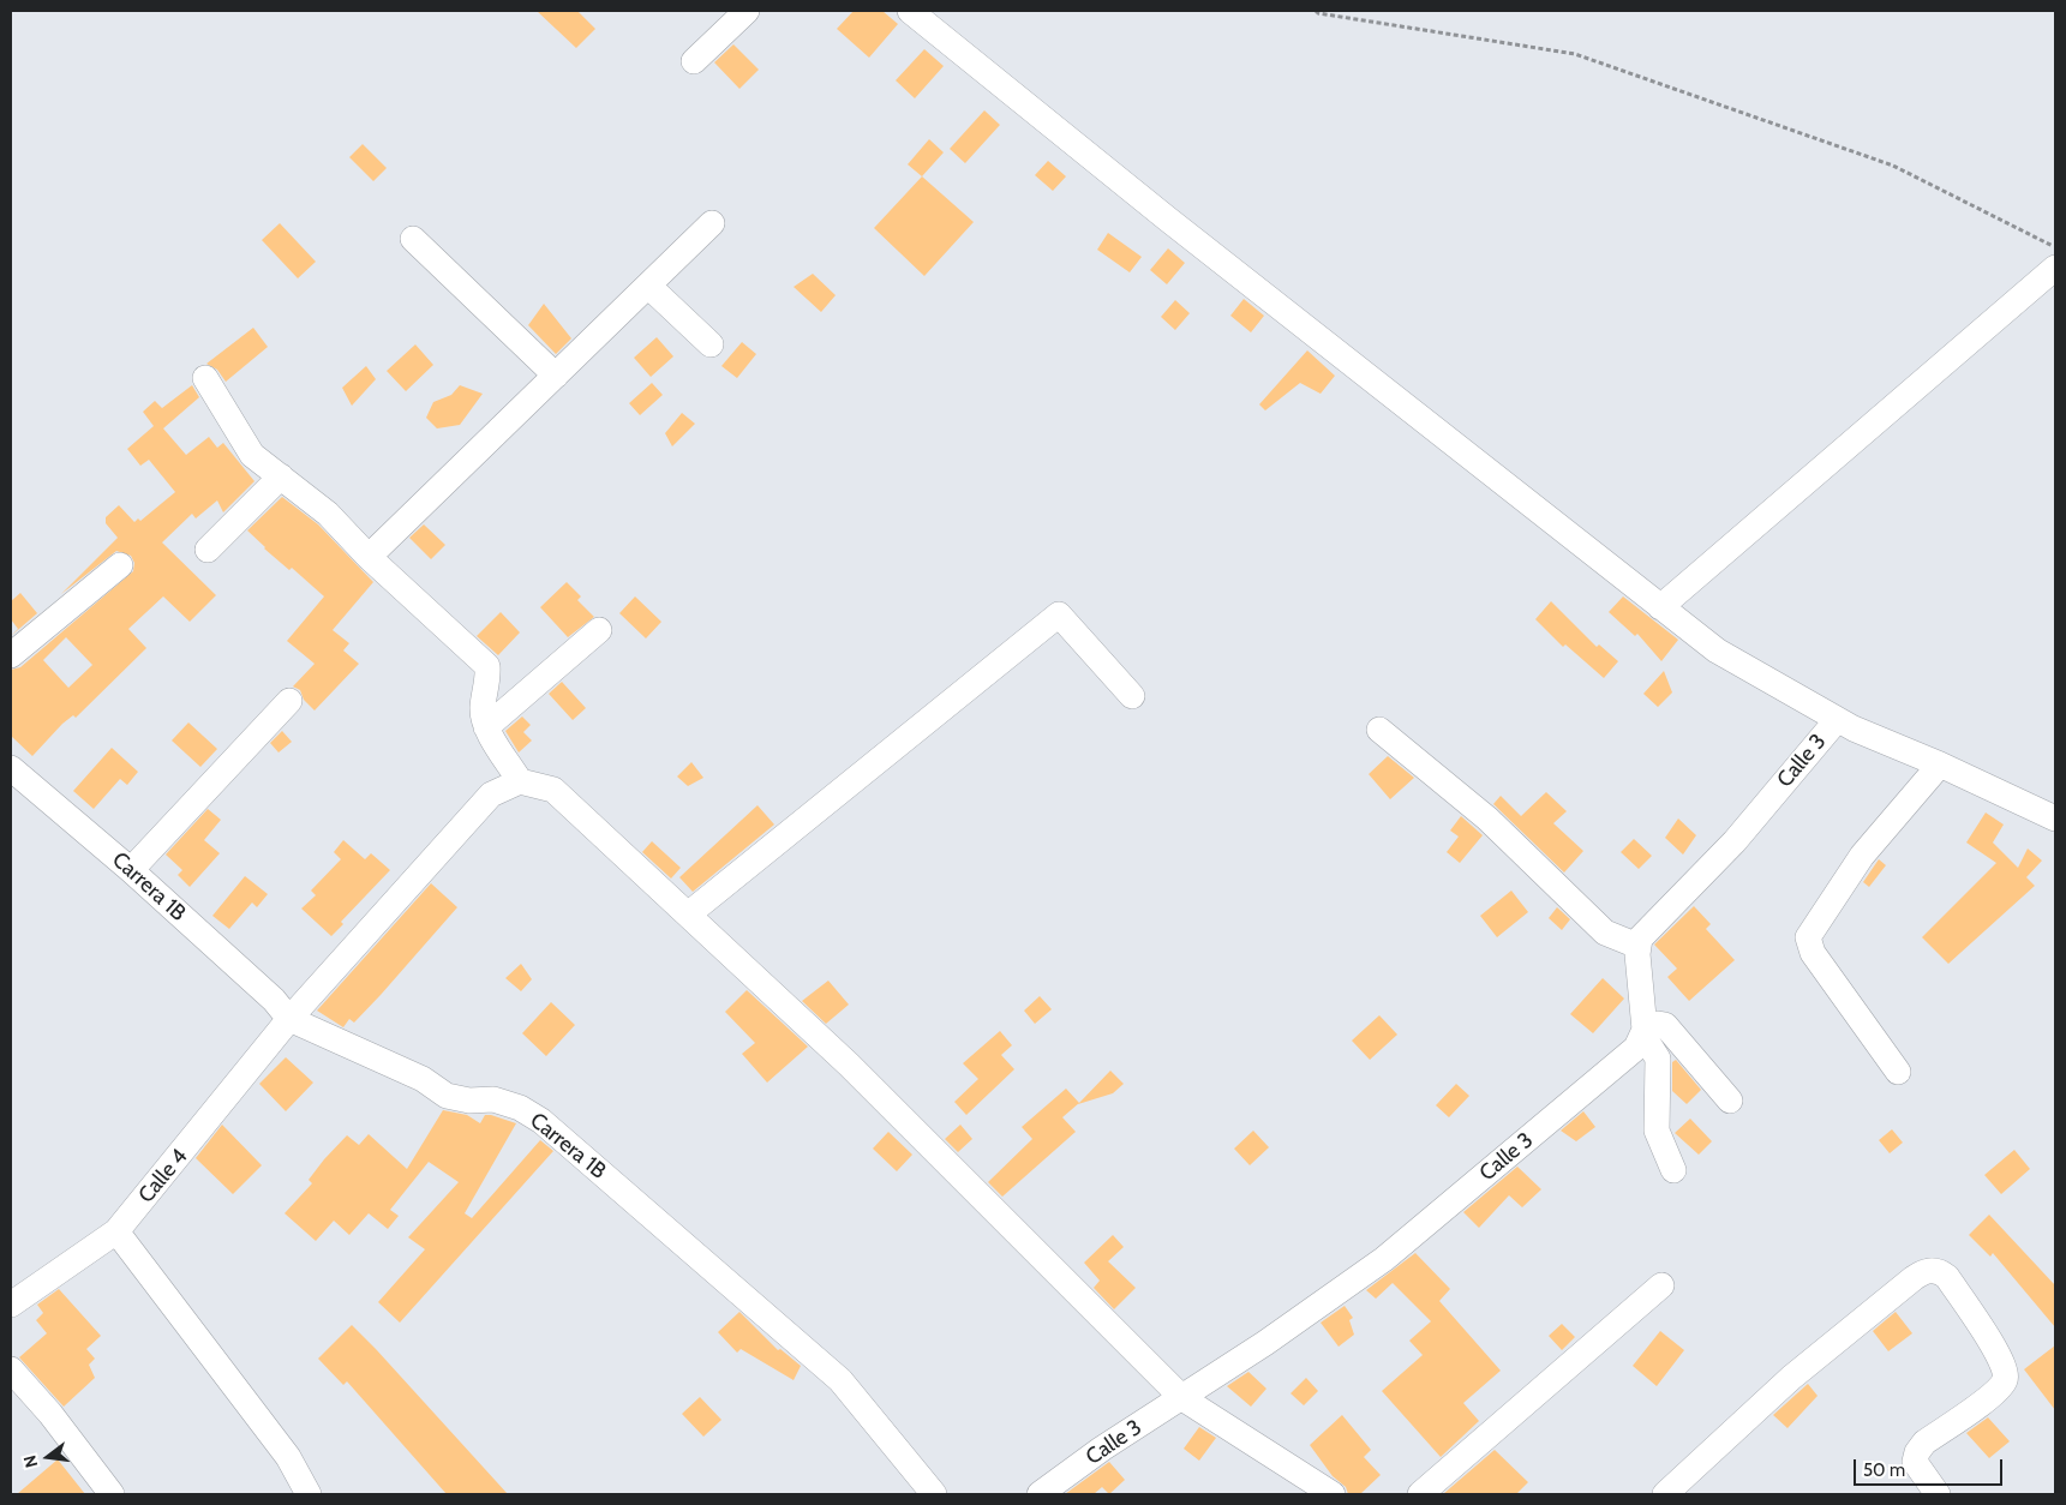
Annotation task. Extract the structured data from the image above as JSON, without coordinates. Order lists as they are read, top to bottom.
{
  "streets": {
    "street": ["Calle 3", "Carrera 1B", "Calle 4"]
  },
  "crossings": [
    ["Carrera 1B", "Calle 4"]
  ],
  "scale_bar": "50 m",
  "north": "left"
}
